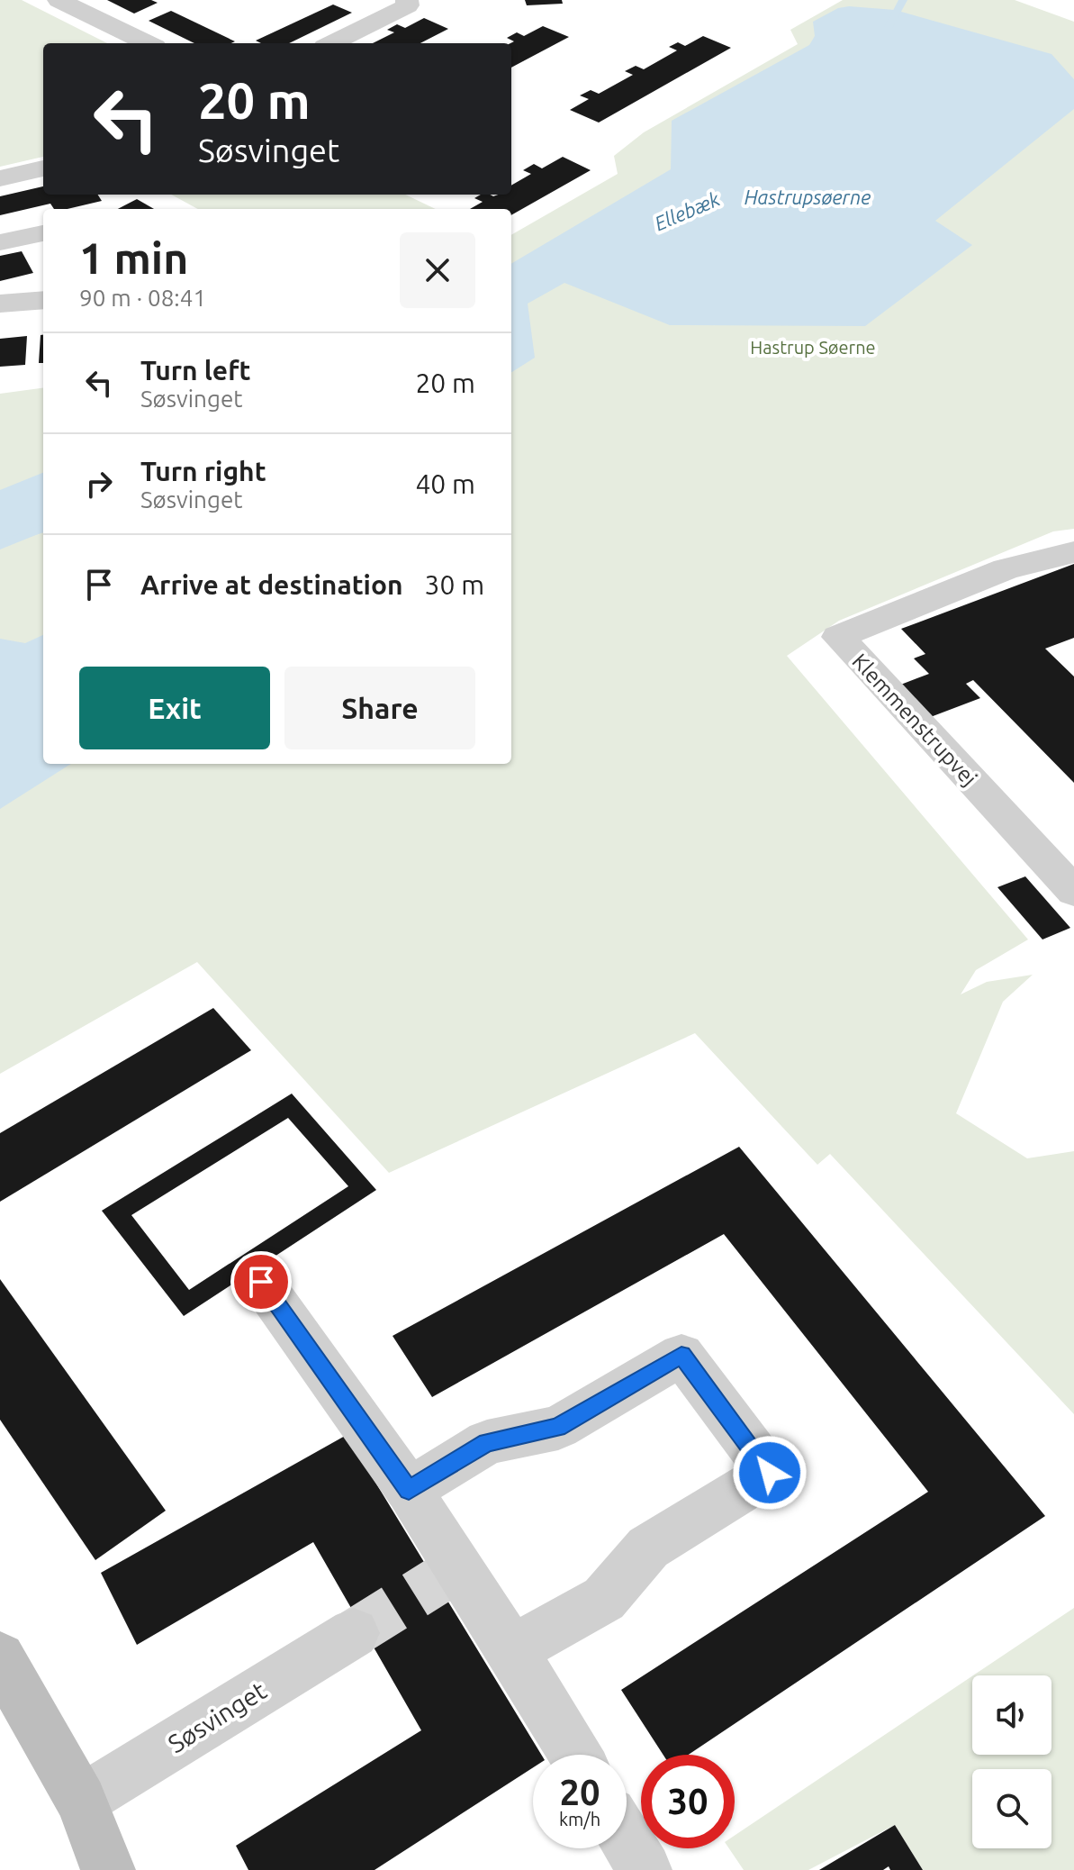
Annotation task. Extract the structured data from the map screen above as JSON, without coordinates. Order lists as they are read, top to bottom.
{
  "streets": {
    "street": ["Klemmenstrupvej", "Søsvinget"]
  },
  "water": ["Hastrupsøerne", "Ellebæk"],
  "parks": ["Hastrup Søerne"],
  "page": {
    "turn": ["20 m", "Søsvinget"],
    "heading": ["1 min", "90 m · 08:41"],
    "list": [
      {
        "name": "Turn left",
        "note": "Søsvinget",
        "value": "20 m"
      },
      {
        "name": "Turn right",
        "note": "Søsvinget",
        "value": "40 m"
      },
      {
        "name": "Arrive at destination",
        "value": "30 m"
      }
    ],
    "buttons": ["Exit", "Share"],
    "speed": "20 km/h",
    "limit": "30"
  }
}
